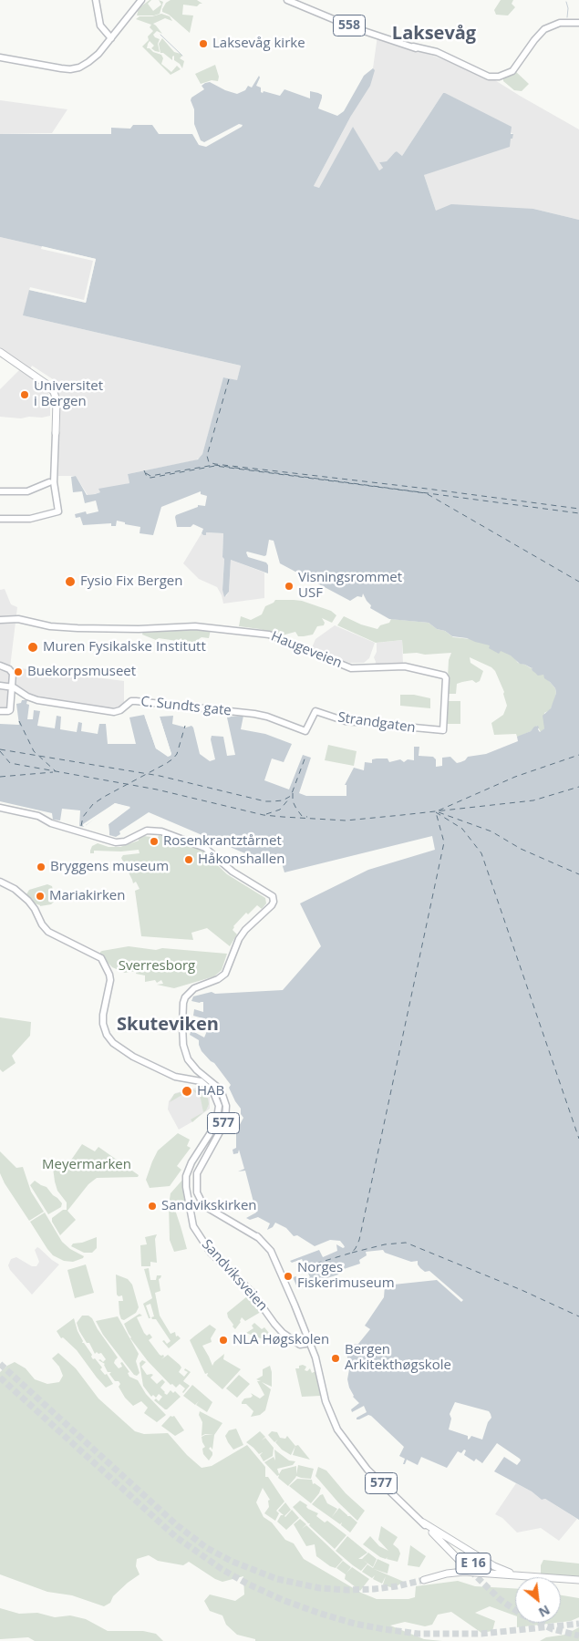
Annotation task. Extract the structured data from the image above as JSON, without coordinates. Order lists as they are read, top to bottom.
{
  "streets": {
    "highway": ["E 16"],
    "main road": [
      "558",
      "Haugeveien",
      "C. Sundts gate",
      "Strandgaten",
      "577",
      "Sandviksveien"
    ]
  },
  "crossings": [
    ["Haugeveien", "Strandgaten"],
    ["C. Sundts gate", "Strandgaten"],
    ["577", "Sandviksveien"],
    ["577", "E 16"]
  ],
  "districts": ["Laksevåg", "Skuteviken"],
  "parks": ["Sverresborg", "Meyermarken"],
  "places": [
    "Laksevåg kirke",
    "Universitet i Bergen",
    "Fysio Fix Bergen",
    "Visningsrommet USF",
    "Muren Fysikalske Institutt",
    "Buekorpsmuseet",
    "Rosenkrantztårnet",
    "Håkonshallen",
    "Bryggens museum",
    "Mariakirken",
    "HAB",
    "Sandvikskirken",
    "Norges Fiskerimuseum",
    "NLA Høgskolen",
    "Bergen Arkitekthøgskole"
  ],
  "north": "bottom right"
}
